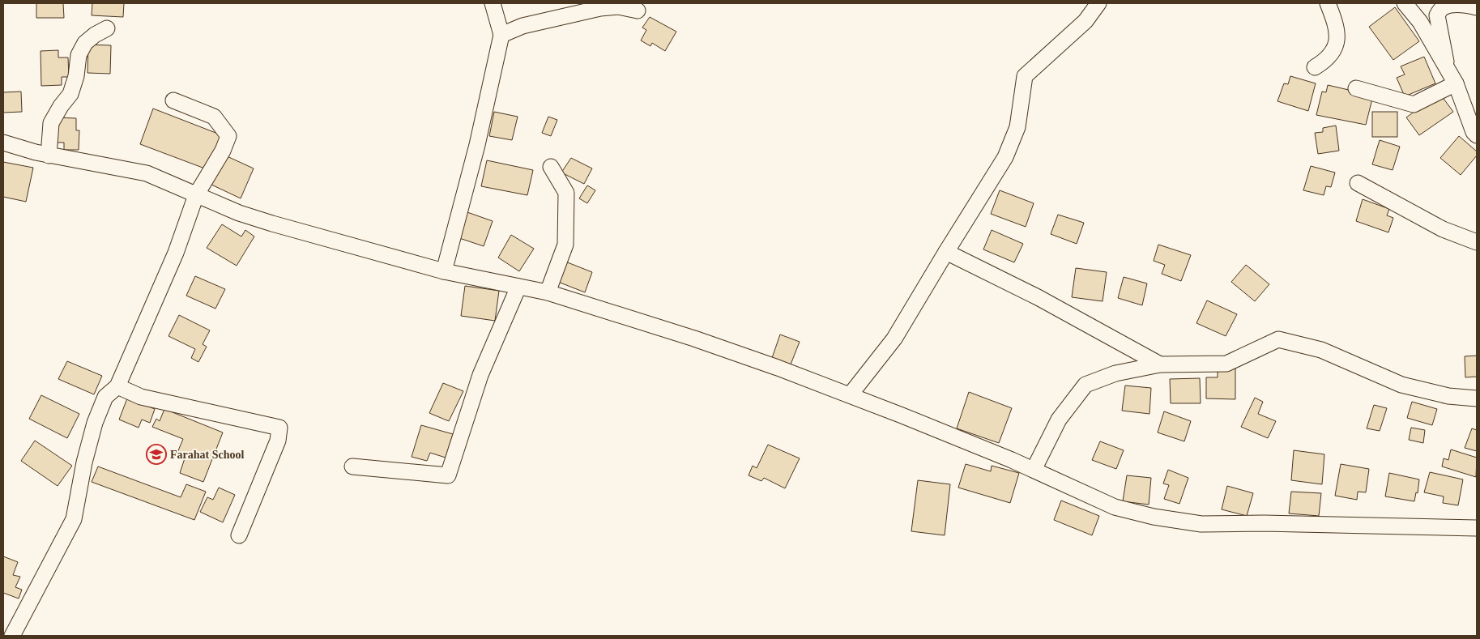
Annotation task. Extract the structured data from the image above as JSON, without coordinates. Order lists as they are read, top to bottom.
{
  "places": {
    "school or university": ["Farahat School"]
  }
}
